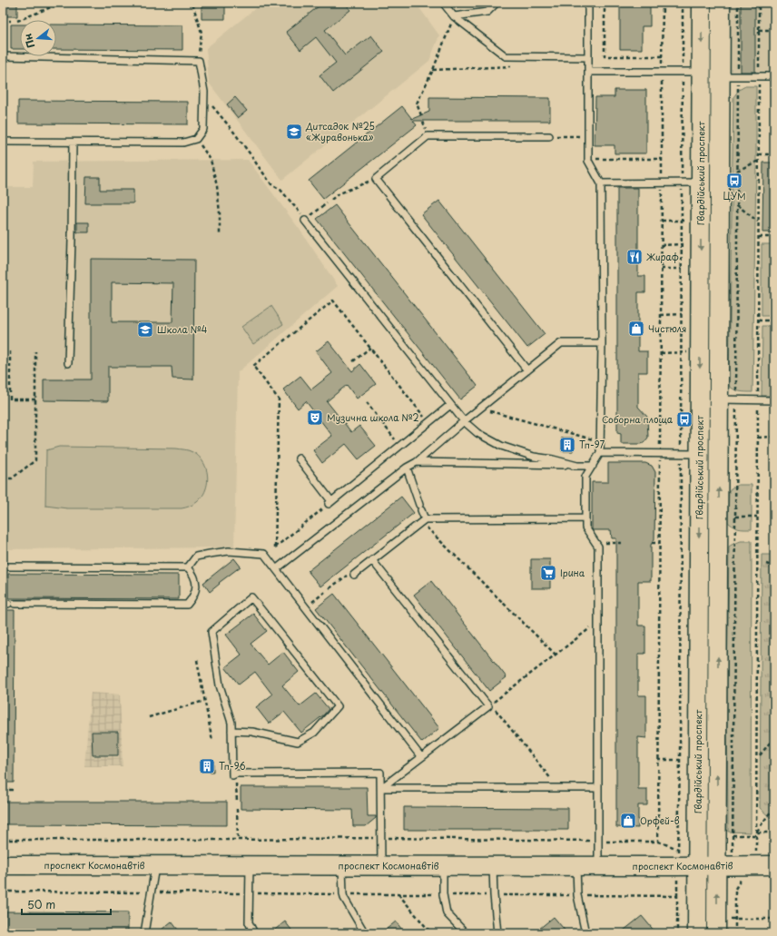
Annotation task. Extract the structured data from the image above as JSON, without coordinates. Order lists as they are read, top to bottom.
{
  "streets": {
    "main road": ["Гвардійський проспект", "проспект Космонавтів"]
  },
  "crossings": [
    ["Гвардійський проспект", "проспект Космонавтів"]
  ],
  "places": {
    "school or university": ["Дитсадок №25 «Журавонька»", "Школа №4"],
    "bus stop": ["ЦУМ", "Соборна площа"],
    "restaurant": ["Жираф"],
    "shop": ["Чистюля", "Орфей-в"],
    "theatre": ["Музична школа №2"],
    "building": ["Тп-97", "Тп-96"],
    "supermarket": ["Ірина"]
  },
  "scale_bar": "50 m",
  "north": "left"
}
